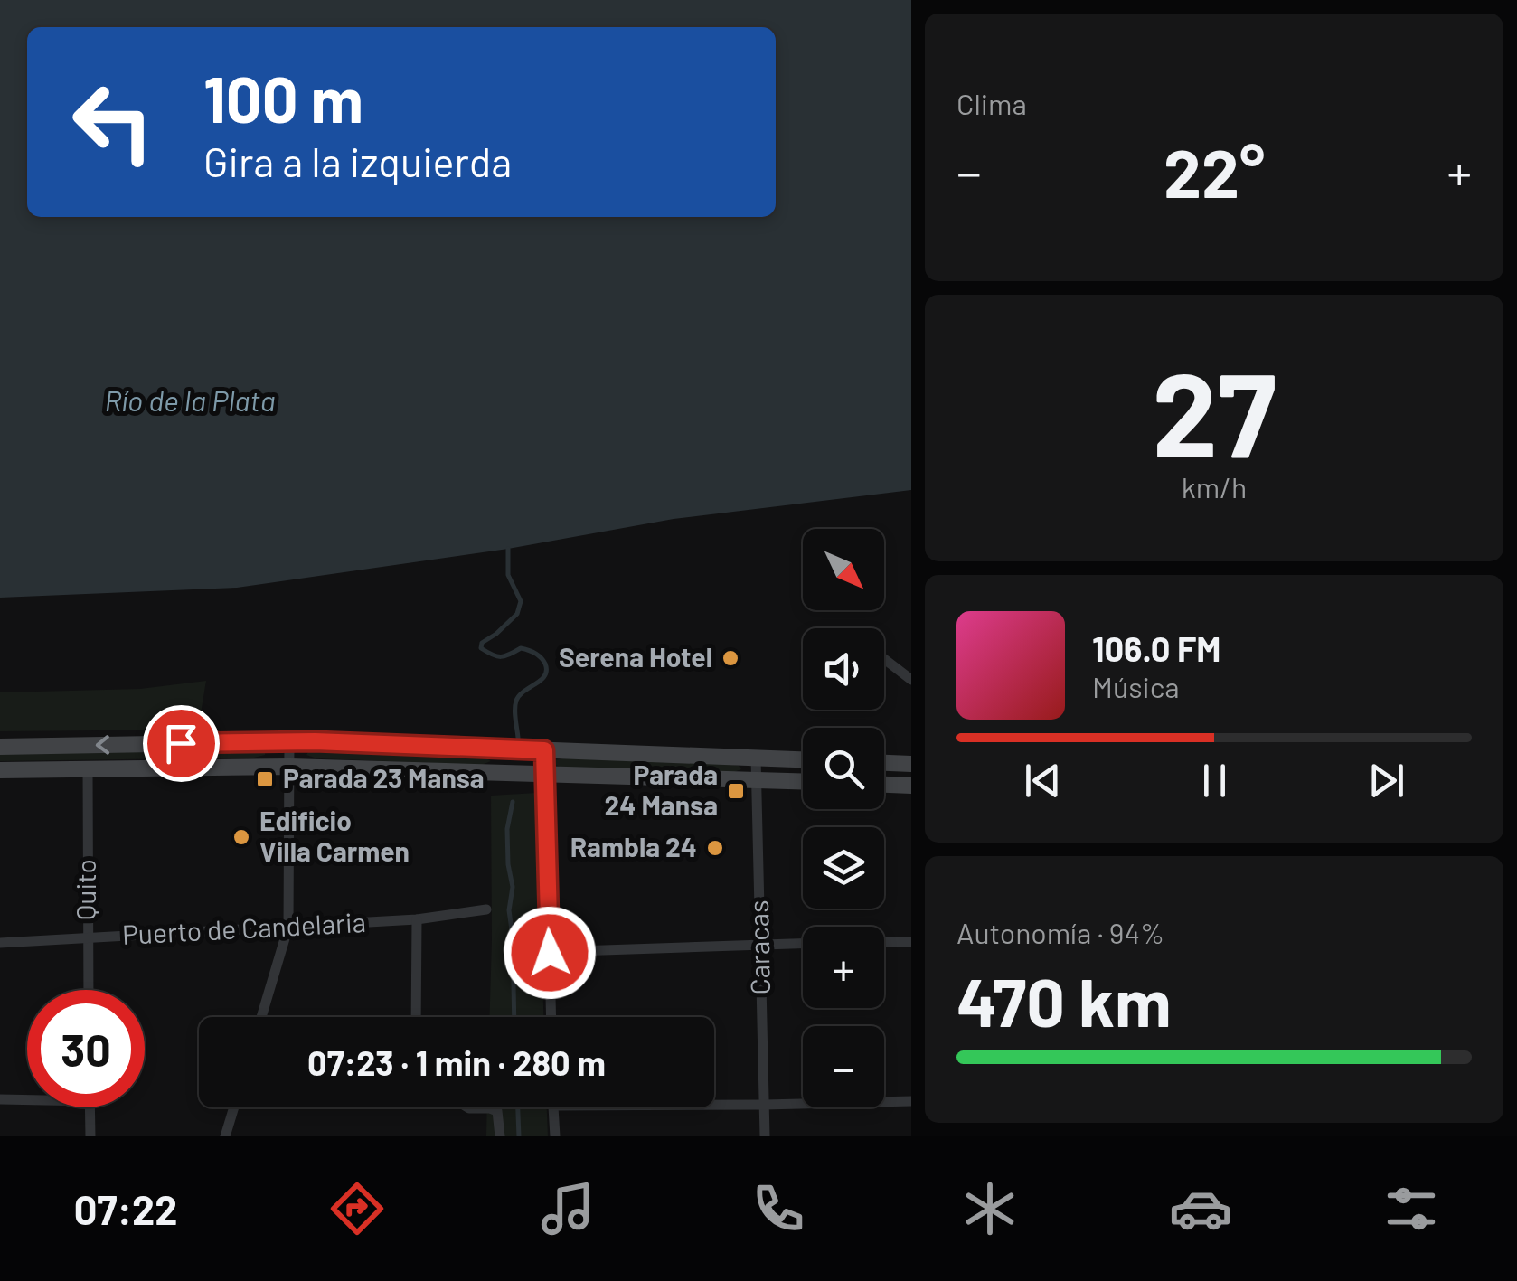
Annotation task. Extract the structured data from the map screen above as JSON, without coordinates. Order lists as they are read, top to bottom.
{
  "streets": {
    "street": ["Quito", "Puerto de Candelaria", "Caracas"]
  },
  "crossings": [
    ["Quito", "Puerto de Candelaria"]
  ],
  "water": ["Río de la Plata"],
  "places": {
    "other": ["Serena Hotel", "Edificio Villa Carmen", "Rambla 24"],
    "transit": ["Parada 23 Mansa", "Parada 24 Mansa"]
  },
  "north": "bottom right",
  "page": {
    "tile": [
      "Clima",
      ["27", "km/h"],
      ["Autonomía · 94%", "470 km"]
    ],
    "turn": ["100 m", "Gira a la izquierda"],
    "heat": ["−", "22°", "+"],
    "map_buttons": ["+", "−"],
    "song": ["106.0 FM", "Música"],
    "limit": "30",
    "trip": "07:23 · 1 min · 280 m",
    "tabs": "07:22"
  }
}
